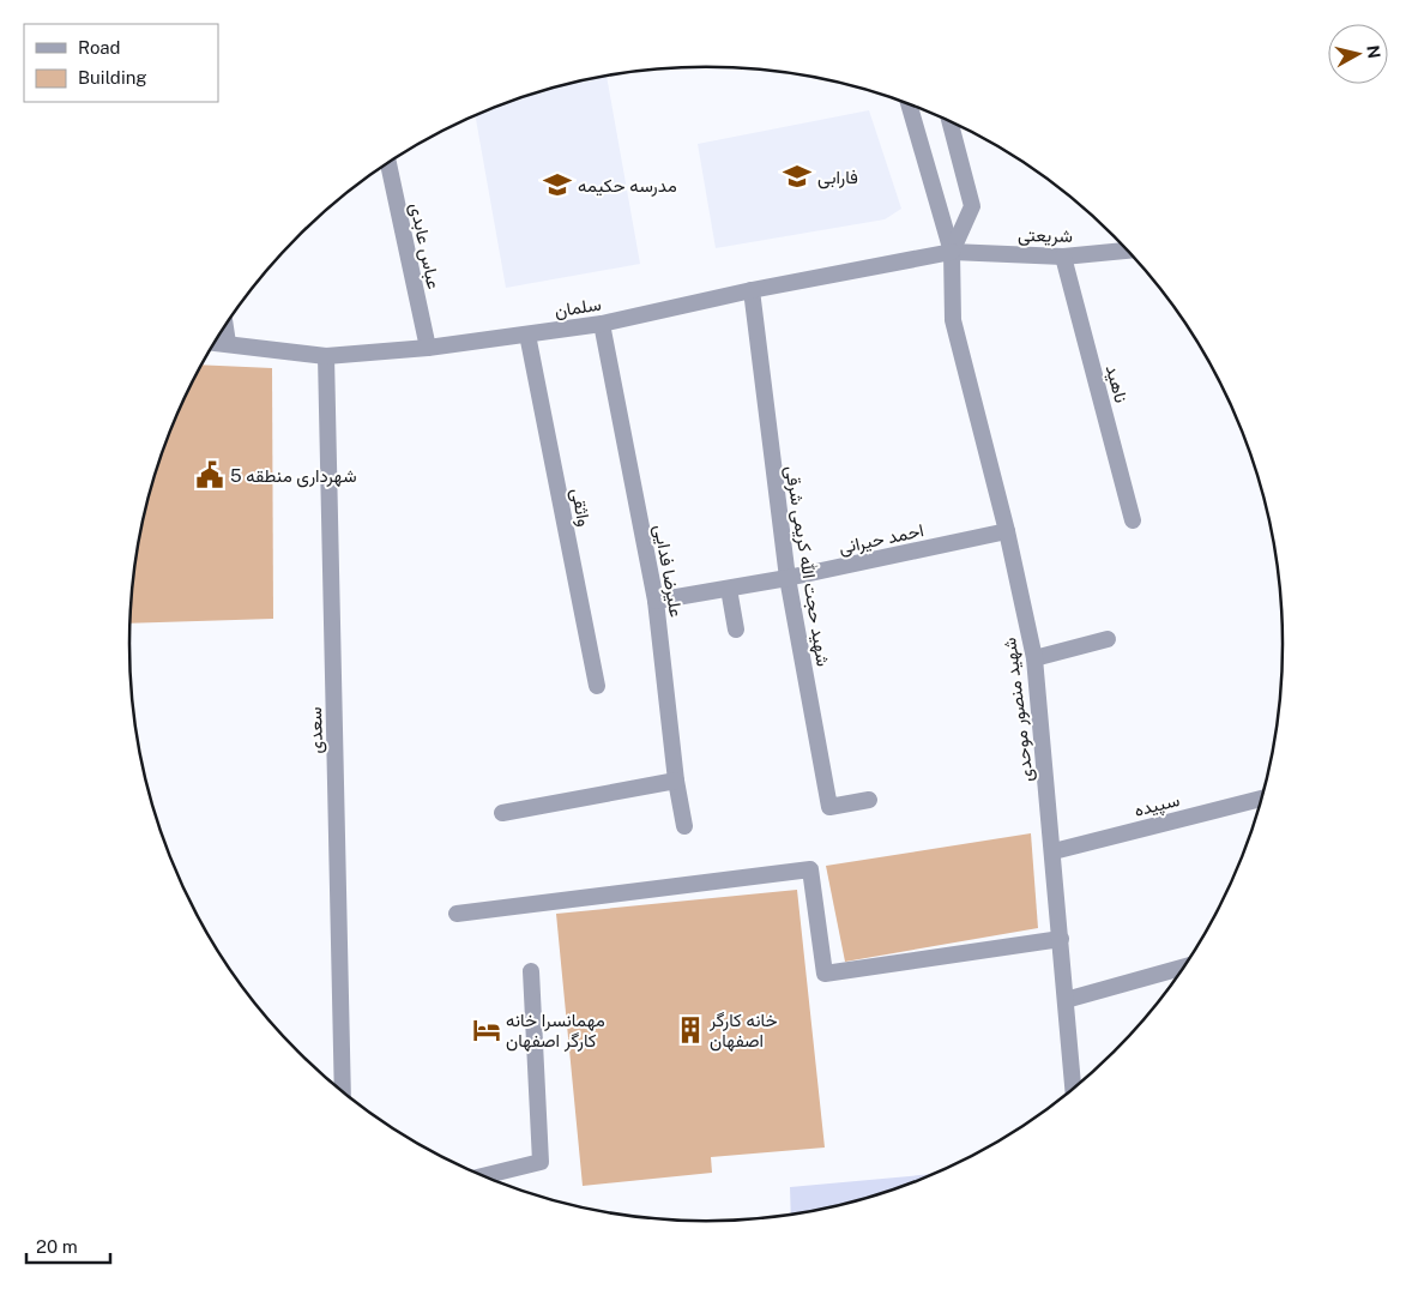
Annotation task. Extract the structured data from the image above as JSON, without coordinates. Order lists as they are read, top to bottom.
{
  "streets": {
    "street": [
      "شریعتی",
      "عباس عابدی",
      "سلمان",
      "ناهید",
      "واثقی",
      "احمد حیرانی",
      "شهید حجت الله کریمی شرقی",
      "علیرضا فدایی",
      "شهید منصور موحدی",
      "سعدی",
      "سپیده"
    ]
  },
  "crossings": [
    ["شریعتی", "سلمان"],
    ["شریعتی", "ناهید"],
    ["شریعتی", "شهید منصور موحدی"],
    ["عباس عابدی", "سلمان"],
    ["سلمان", "واثقی"],
    ["سلمان", "شهید حجت الله کریمی شرقی"],
    ["سلمان", "علیرضا فدایی"],
    ["سلمان", "شهید منصور موحدی"],
    ["سلمان", "سعدی"],
    ["احمد حیرانی", "شهید حجت الله کریمی شرقی"],
    ["احمد حیرانی", "علیرضا فدایی"],
    ["احمد حیرانی", "شهید منصور موحدی"],
    ["شهید منصور موحدی", "سپیده"]
  ],
  "places": {
    "school or university": ["فارابی", "مدرسه حکیمه"],
    "public building": ["شهرداری منطقه 5"],
    "hotel": ["مهمانسرا خانه کارگر اصفهان"],
    "building": ["خانه کارگر اصفهان"]
  },
  "legend": ["Road", "Building"],
  "scale_bar": "20 m",
  "north": "right"
}
